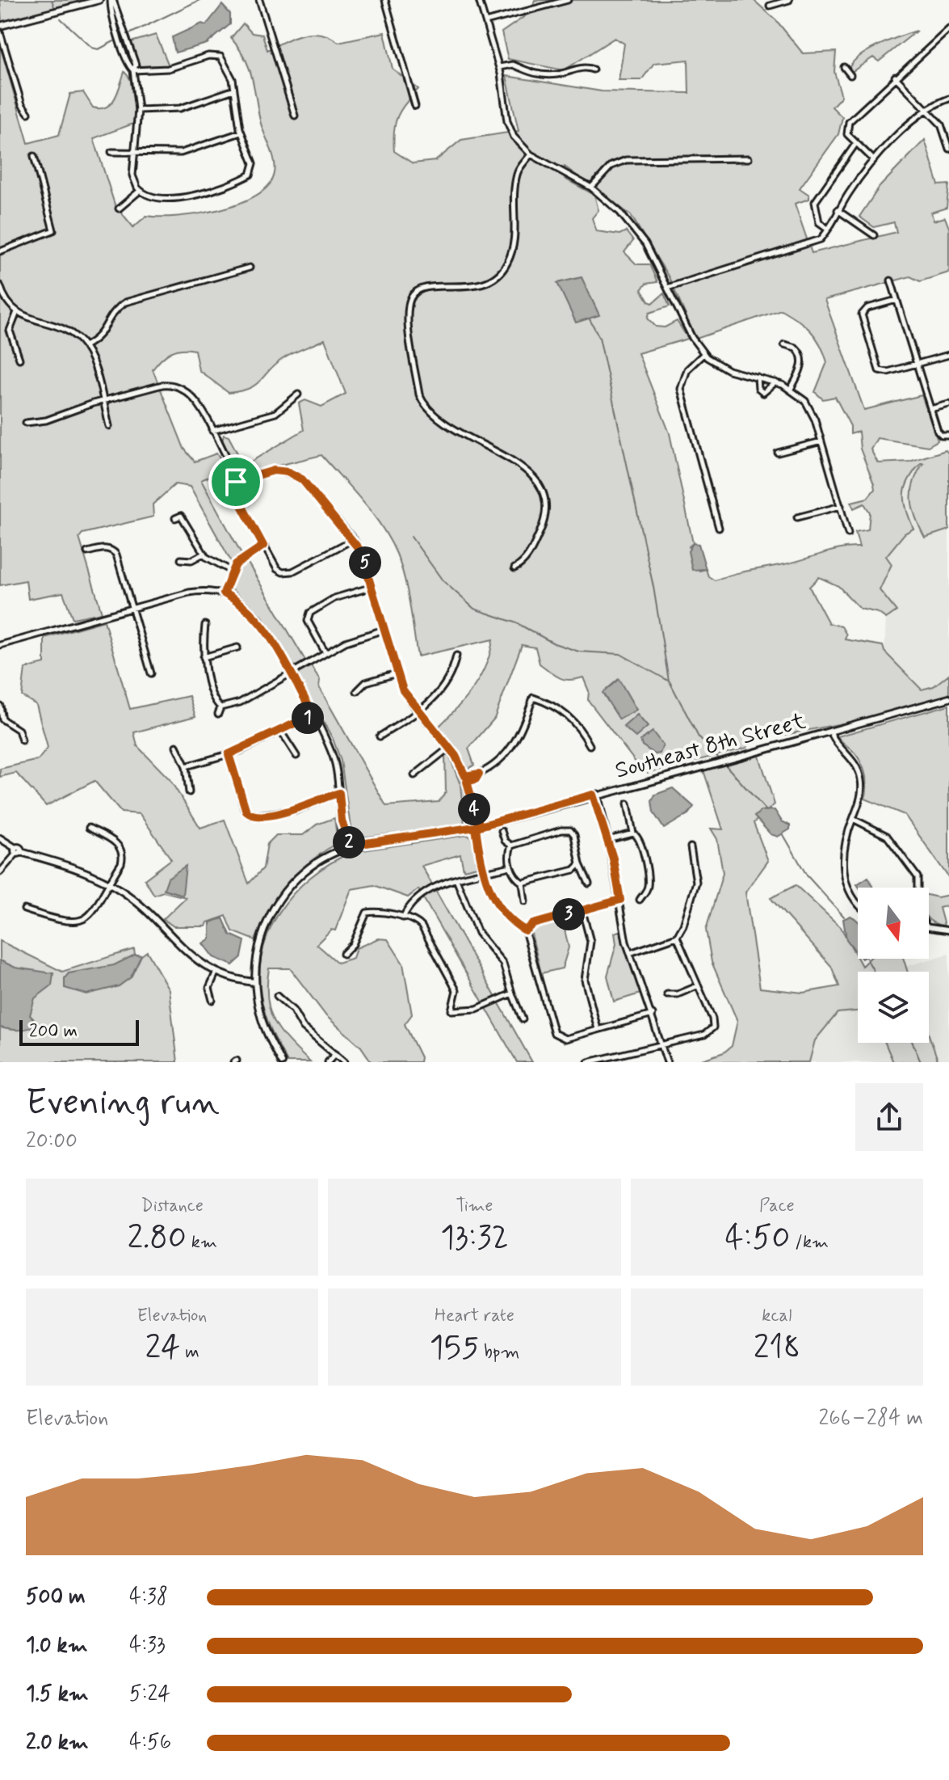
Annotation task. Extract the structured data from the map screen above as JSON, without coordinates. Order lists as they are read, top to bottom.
{
  "streets": {
    "street": ["Southeast 8th Street"]
  },
  "scale_bar": "200 m",
  "north": "bottom",
  "page": {
    "pins": [
      "5",
      "1",
      "4",
      "2",
      "3"
    ],
    "scale": "200 m",
    "heading": ["Evening run", "20:00"],
    "stats": [
      ["Distance", "2.80 km"],
      ["Time", "13:32"],
      ["Pace", "4:50 /km"],
      ["Elevation", "24 m"],
      ["Heart rate", "155 bpm"],
      ["kcal", "218"]
    ],
    "chart": ["Elevation", "266–284 m"],
    "list": [
      {
        "name": "500 m",
        "note": "4:38"
      },
      {
        "name": "1.0 km",
        "note": "4:33"
      },
      {
        "name": "1.5 km",
        "note": "5:24"
      },
      {
        "name": "2.0 km",
        "note": "4:56"
      }
    ]
  }
}
